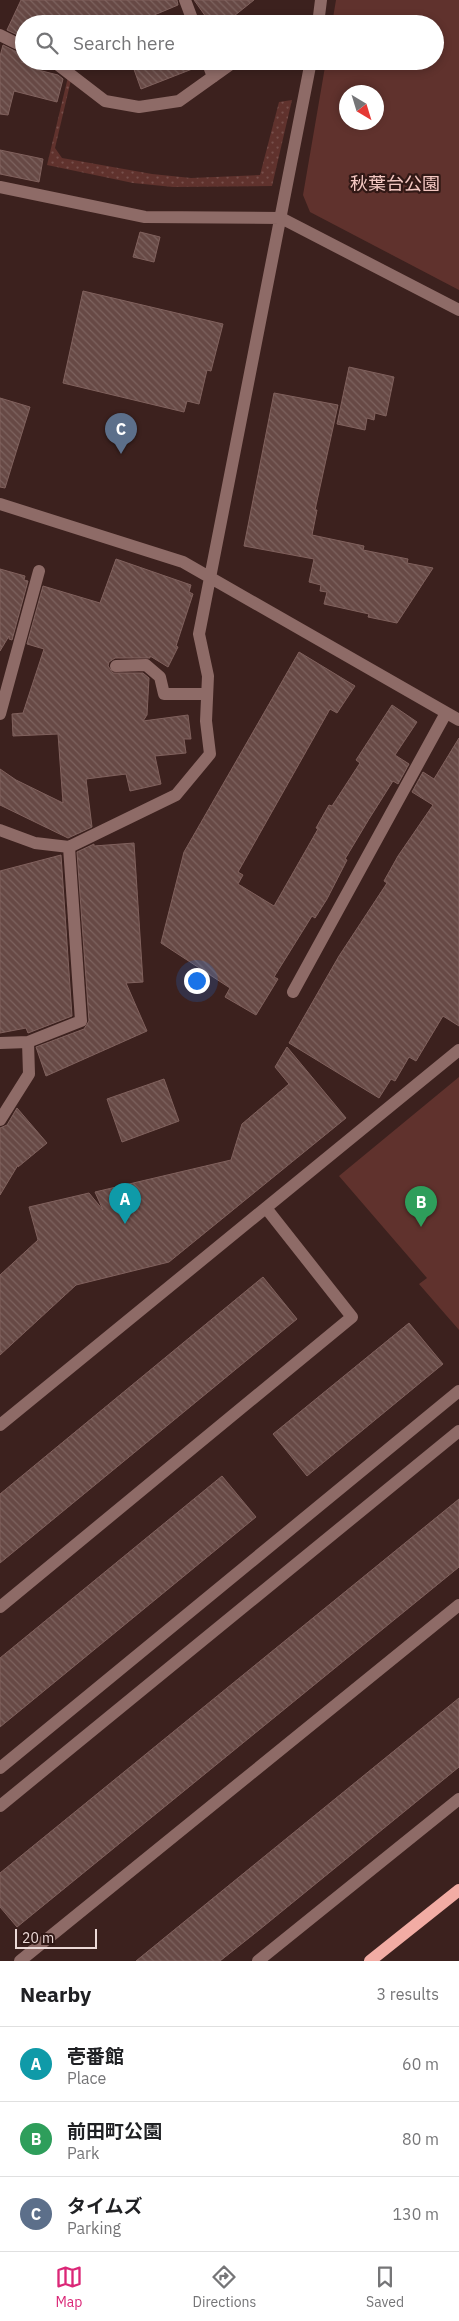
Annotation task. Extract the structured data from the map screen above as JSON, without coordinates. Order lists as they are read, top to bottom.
{
  "parks": ["秋葉台公園"],
  "scale_bar": "20 m",
  "north": "bottom right",
  "page": {
    "search": "Search here",
    "pins": ["C", "A", "B"],
    "scale": "20 m",
    "heading": ["Nearby", "3 results"],
    "list": [
      {
        "mark": "A",
        "name": "壱番館",
        "note": "Place",
        "value": "60 m"
      },
      {
        "mark": "B",
        "name": "前田町公園",
        "note": "Park",
        "value": "80 m"
      },
      {
        "mark": "C",
        "name": "タイムズ",
        "note": "Parking",
        "value": "130 m"
      }
    ],
    "nav": ["Map", "Directions", "Saved"]
  }
}
